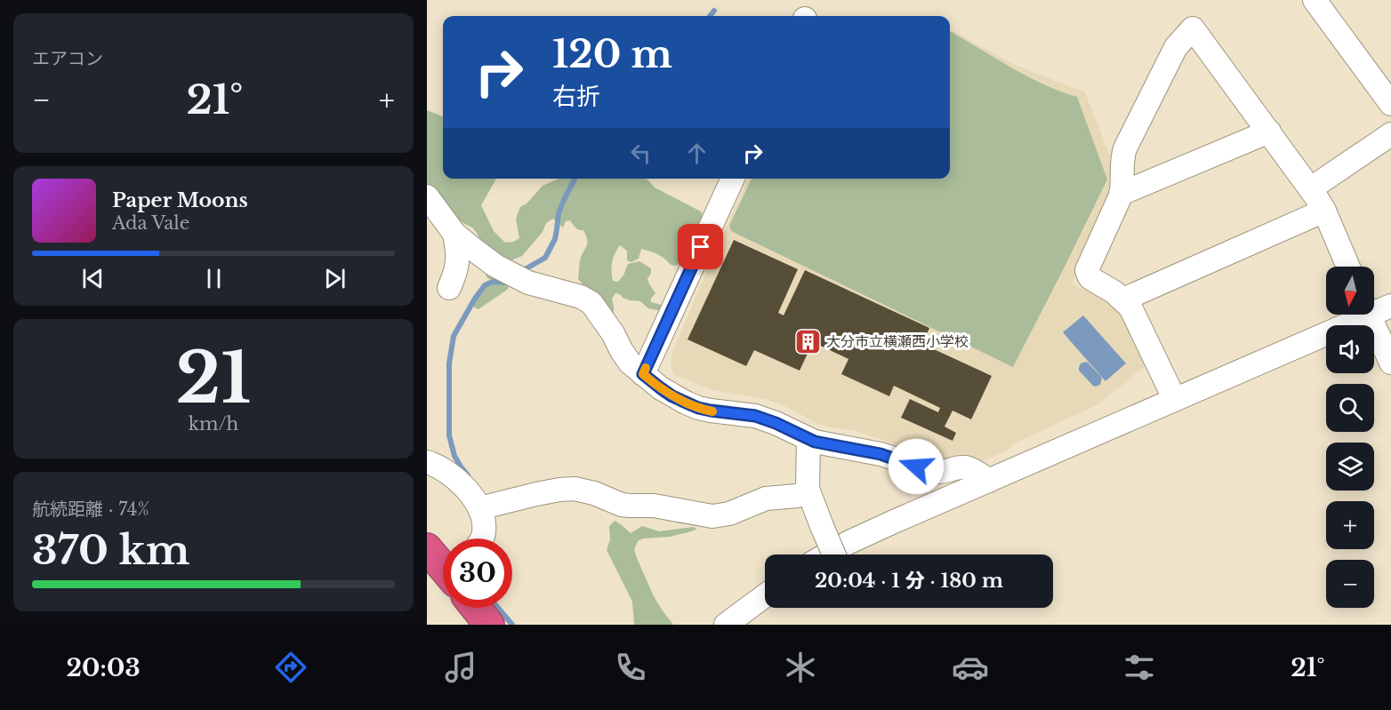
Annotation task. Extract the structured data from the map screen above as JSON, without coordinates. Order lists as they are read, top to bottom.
{
  "places": {
    "building": ["大分市立横瀬西小学校"]
  },
  "north": "bottom",
  "page": {
    "tile": [
      "エアコン",
      ["21", "km/h"],
      ["航続距離 · 74%", "370 km"]
    ],
    "turn": ["120 m", "右折"],
    "heat": ["−", "21°", "+"],
    "song": ["Paper Moons", "Ada Vale"],
    "map_buttons": ["+", "−"],
    "limit": "30",
    "trip": "20:04 · 1 分 · 180 m",
    "tabs": ["20:03", "21°"]
  }
}
